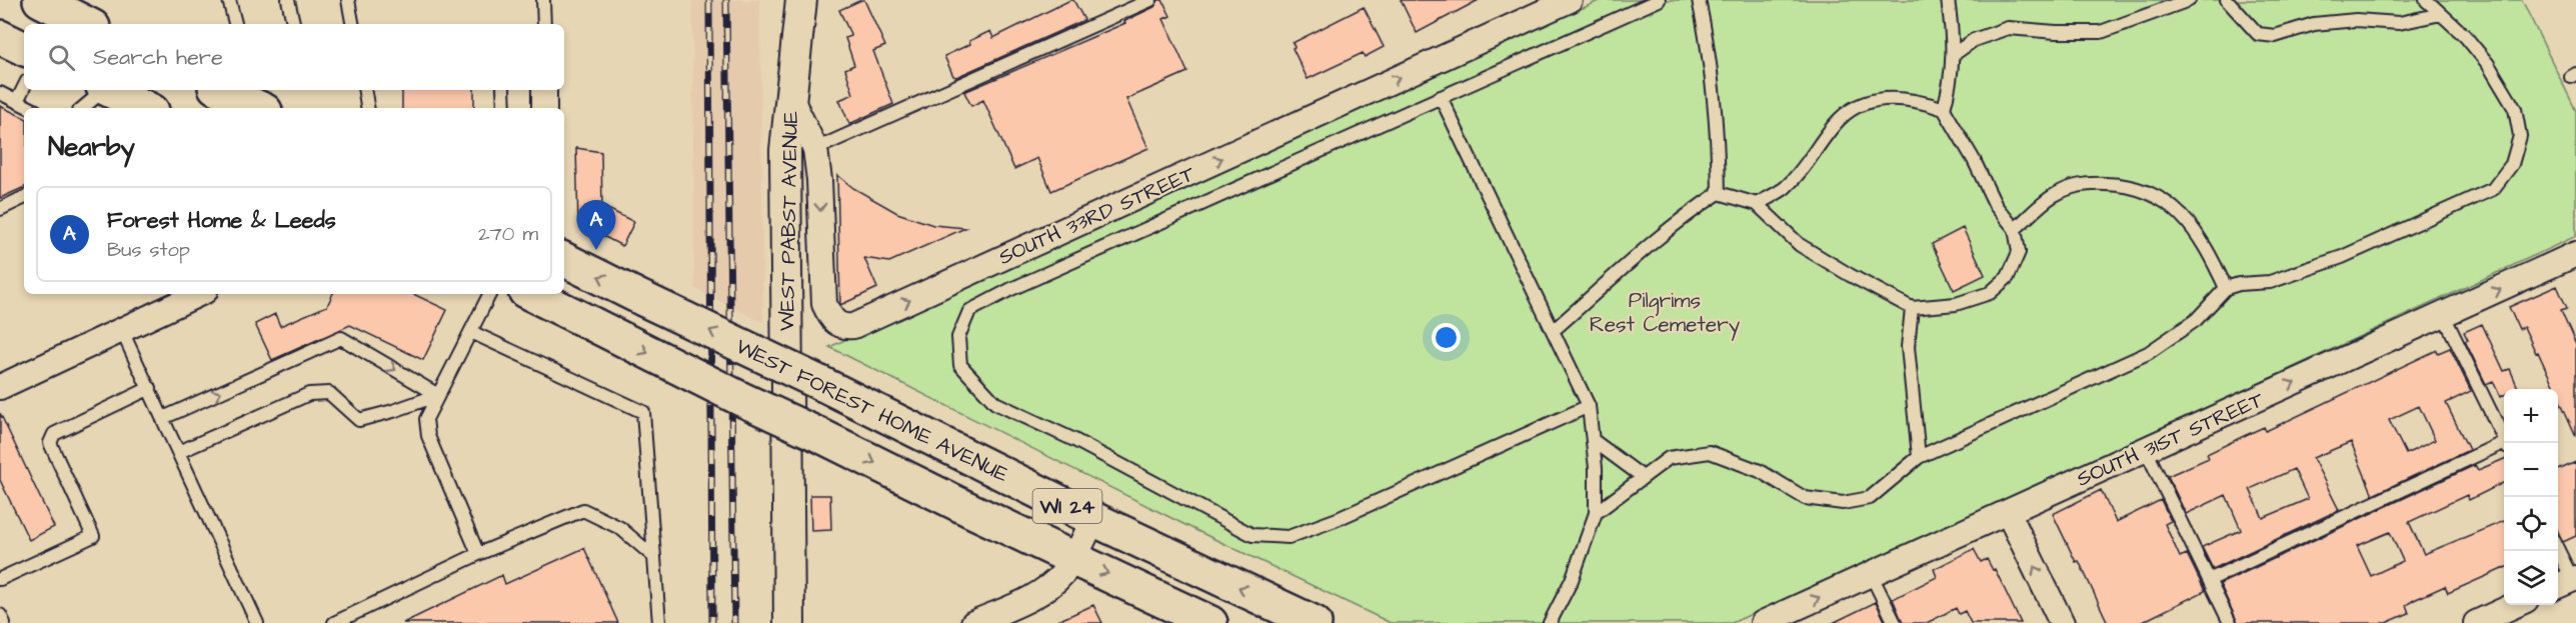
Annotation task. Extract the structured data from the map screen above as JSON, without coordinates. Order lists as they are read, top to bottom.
{
  "streets": {
    "main road": ["WEST FOREST HOME AVENUE", "WI 24"],
    "street": ["SOUTH 33RD STREET", "WEST PABST AVENUE", "SOUTH 31ST STREET"]
  },
  "crossings": [
    ["SOUTH 33RD STREET", "WEST PABST AVENUE"]
  ],
  "one_way": ["SOUTH 31ST STREET"],
  "parks": ["Pilgrims Rest Cemetery"],
  "page": {
    "search": "Search here",
    "heading": "Nearby",
    "list": [
      {
        "mark": "A",
        "name": "Forest Home & Leeds",
        "note": "Bus stop",
        "value": "270 m"
      }
    ],
    "pins": "A",
    "map_buttons": ["+", "−"]
  }
}
